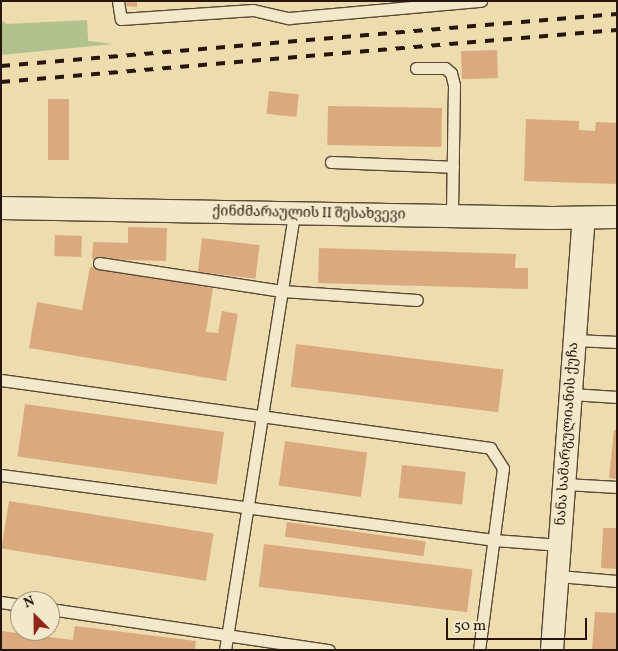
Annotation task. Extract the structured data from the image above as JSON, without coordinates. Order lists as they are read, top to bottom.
{
  "streets": {
    "street": ["ქინძმარაულის II შესახვევი", "ნანა სამარგულიანის ქუჩა"]
  },
  "crossings": [
    ["ქინძმარაულის II შესახვევი", "ნანა სამარგულიანის ქუჩა"]
  ],
  "scale_bar": "50 m",
  "north": "top left"
}
